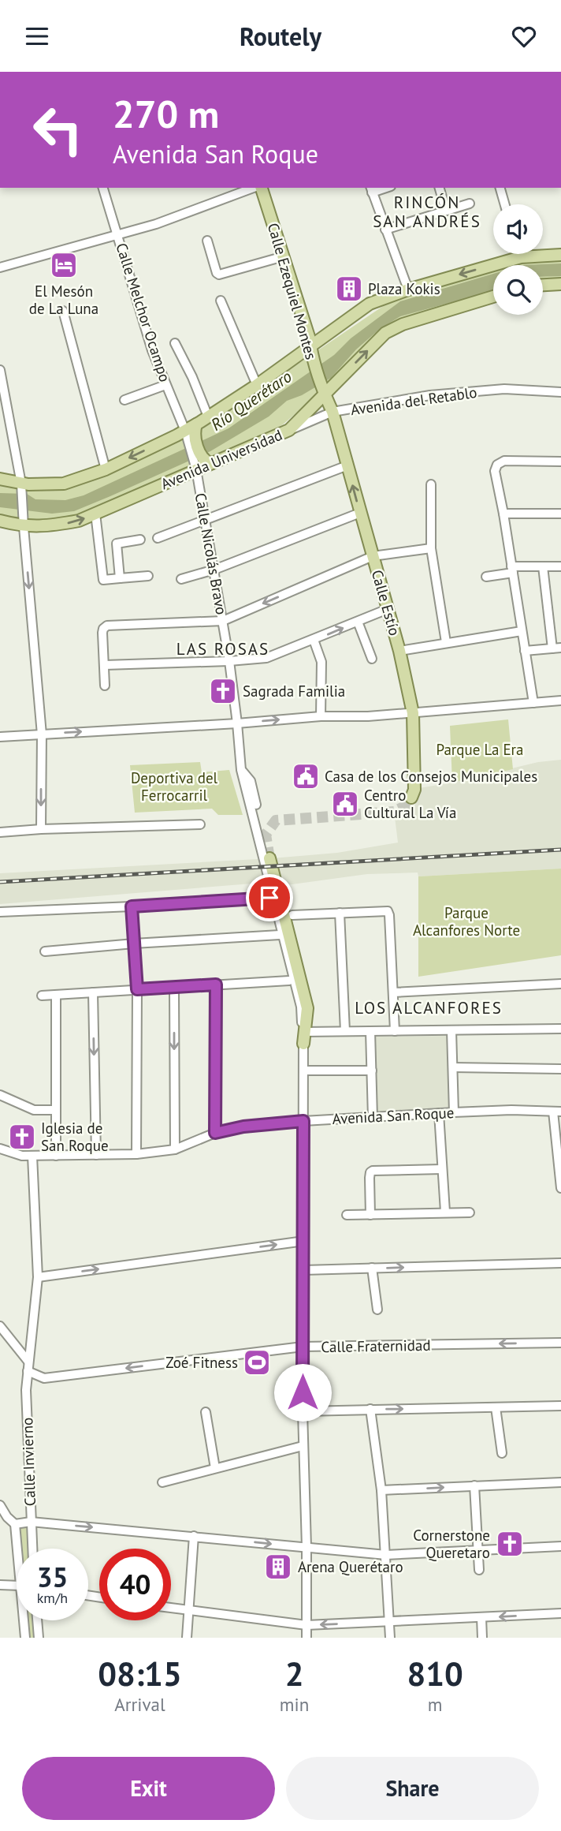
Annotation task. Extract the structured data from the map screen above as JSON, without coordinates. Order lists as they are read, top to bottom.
{
  "streets": {
    "main road": [
      "Calle Ezequiel Montes",
      "Avenida del Retablo",
      "Avenida Universidad",
      "Calle Estío"
    ],
    "street": [
      "Calle Melchor Ocampo",
      "Calle Nicolás Bravo",
      "Avenida San Roque",
      "Calle Fraternidad",
      "Calle Invierno"
    ]
  },
  "crossings": [
    ["Calle Ezequiel Montes", "Avenida del Retablo"],
    ["Calle Ezequiel Montes", "Avenida Universidad"],
    ["Avenida del Retablo", "Avenida Universidad"],
    ["Avenida del Retablo", "Calle Estío"],
    ["Avenida Universidad", "Calle Nicolás Bravo"],
    ["Avenida San Roque", "Calle Invierno"],
    ["Calle Fraternidad", "Calle Invierno"]
  ],
  "districts": ["RINCÓN SAN ANDRÉS", "LAS ROSAS", "LOS ALCANFORES"],
  "water": ["Río Querétaro"],
  "parks": ["Parque La Era", "Deportiva del Ferrocarril", "Parque Alcanfores Norte"],
  "places": {
    "hotel": ["El Mesón de La Luna"],
    "building": ["Plaza Kokis", "Arena Querétaro"],
    "church": ["Sagrada Familia", "Iglesia de San Roque", "Cornerstone Queretaro"],
    "public building": ["Casa de los Consejos Municipales", "Centro Cultural La Vía"],
    "sports": ["Zoé Fitness"]
  },
  "page": {
    "header": "Routely",
    "turn": ["270 m", "Avenida San Roque"],
    "speed": "35 km/h",
    "limit": "40",
    "eta": [
      "08:15",
      "Arrival",
      "2",
      "min",
      "810",
      "m"
    ],
    "buttons": ["Exit", "Share"]
  }
}
